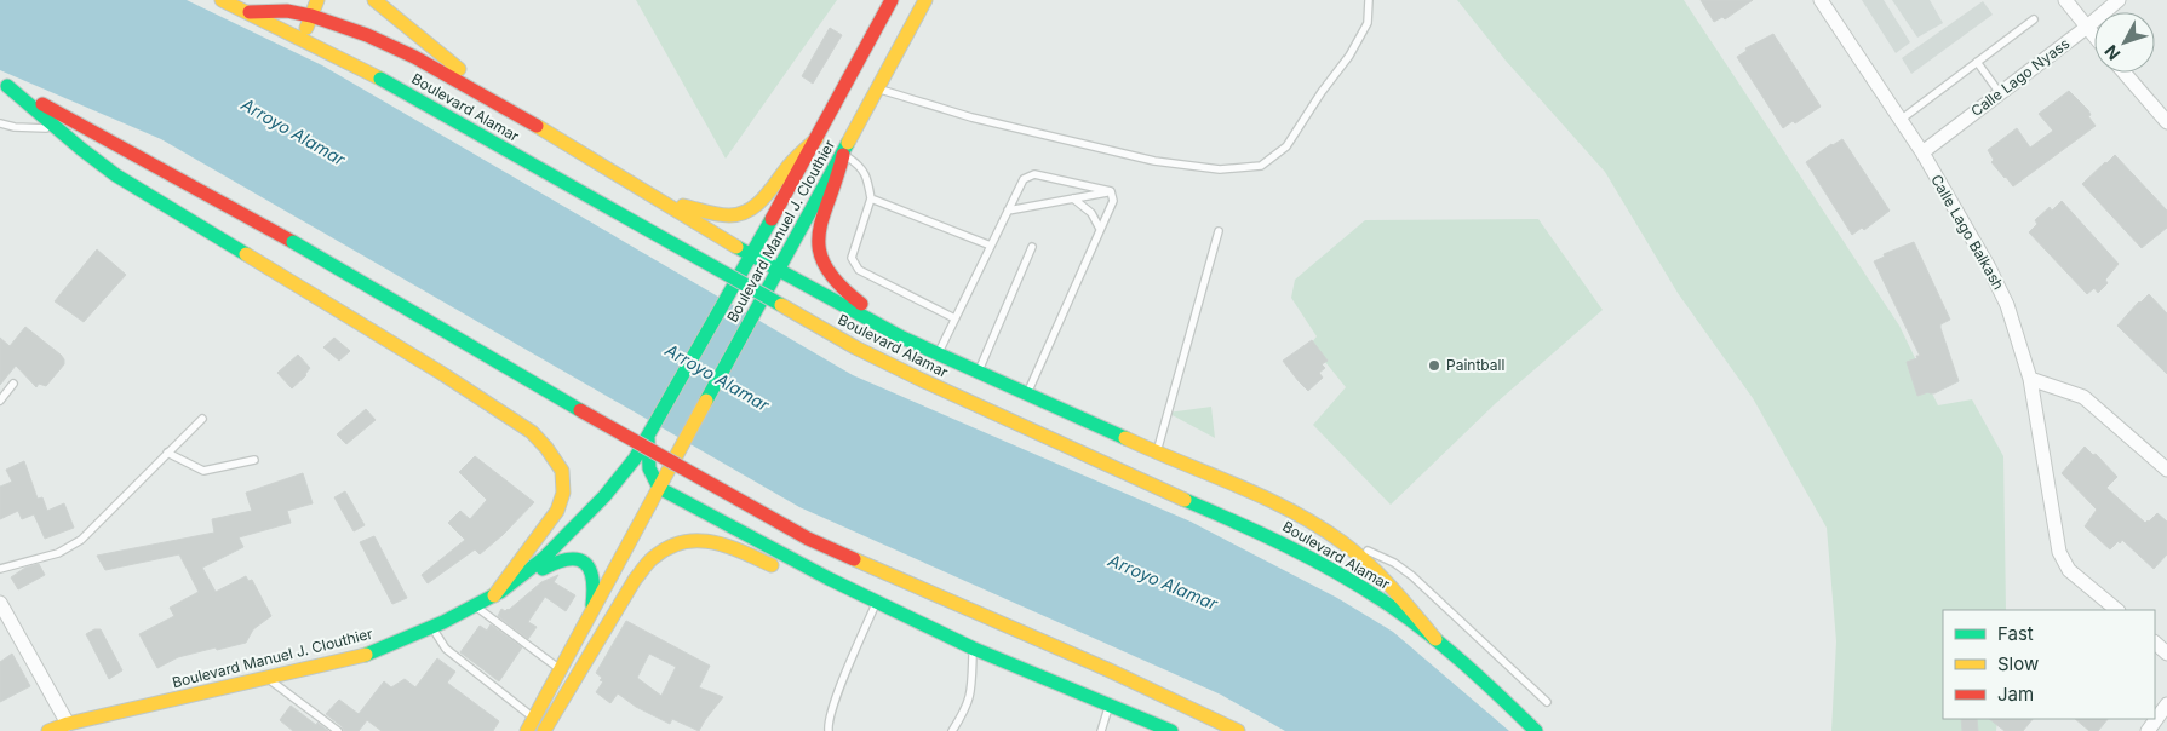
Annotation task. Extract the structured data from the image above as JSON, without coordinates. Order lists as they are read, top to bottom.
{
  "streets": {
    "main road": ["Boulevard Alamar", "Boulevard Manuel J. Clouthier"],
    "street": ["Calle Lago Nyass", "Calle Lago Balkash"]
  },
  "crossings": [
    ["Calle Lago Nyass", "Calle Lago Balkash"]
  ],
  "water": ["Arroyo Alamar"],
  "places": ["Paintball"],
  "legend": ["Fast", "Slow", "Jam"],
  "north": "bottom left"
}
